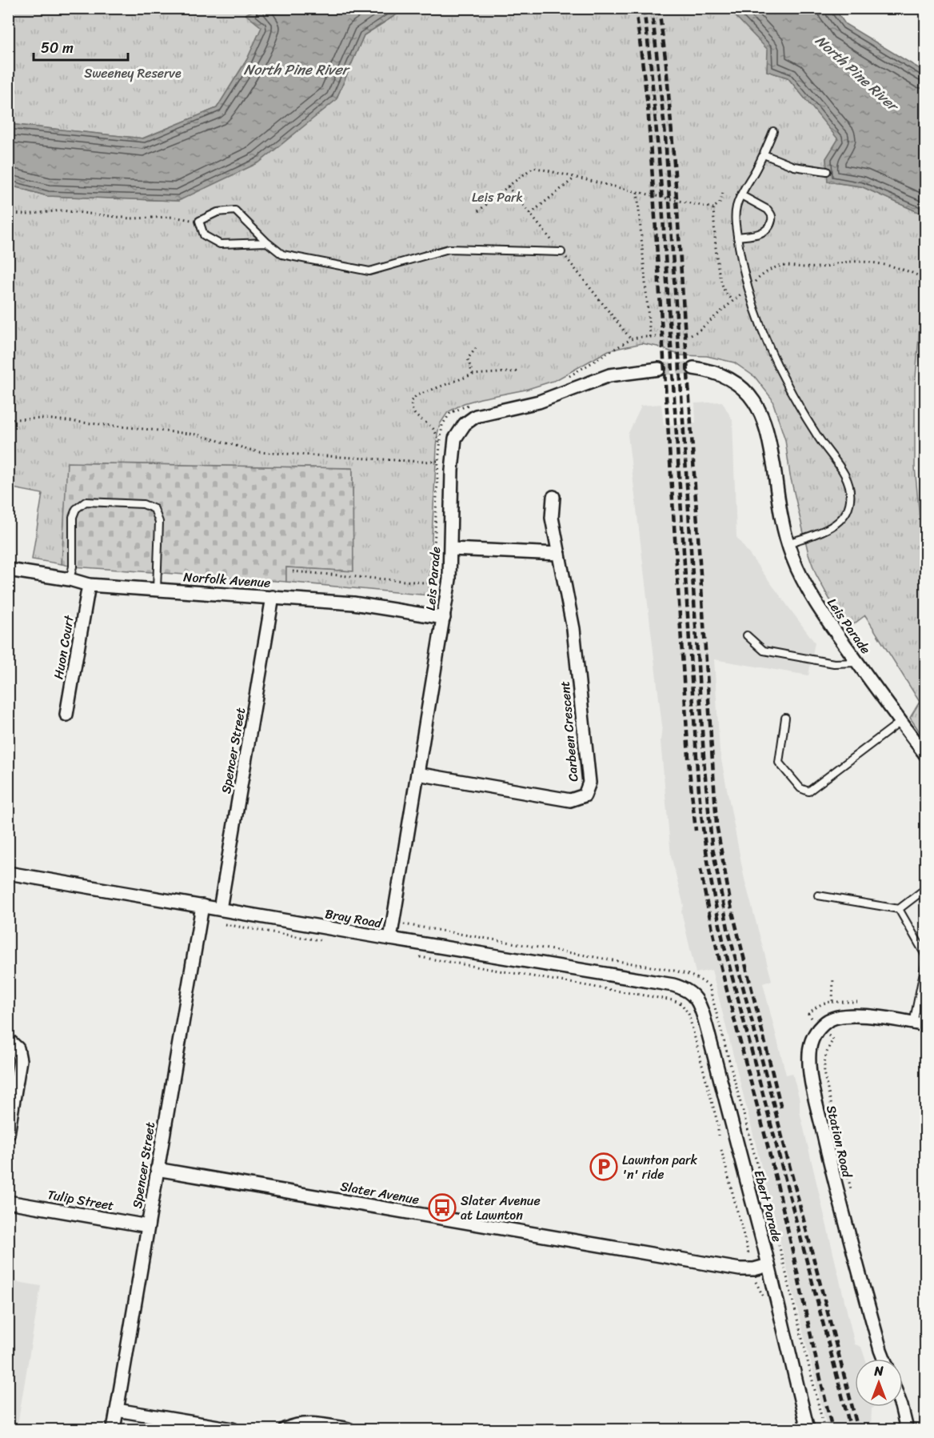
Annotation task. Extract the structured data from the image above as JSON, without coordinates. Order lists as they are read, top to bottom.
{
  "streets": {
    "street": [
      "Leis Parade",
      "Norfolk Avenue",
      "Huon Court",
      "Carbeen Crescent",
      "Spencer Street",
      "Bray Road",
      "Station Road",
      "Slater Avenue",
      "Tulip Street",
      "Ebert Parade"
    ]
  },
  "crossings": [
    ["Leis Parade", "Norfolk Avenue"],
    ["Leis Parade", "Carbeen Crescent"],
    ["Leis Parade", "Bray Road"],
    ["Norfolk Avenue", "Huon Court"],
    ["Norfolk Avenue", "Spencer Street"],
    ["Spencer Street", "Bray Road"],
    ["Spencer Street", "Slater Avenue"],
    ["Spencer Street", "Tulip Street"],
    ["Bray Road", "Ebert Parade"],
    ["Slater Avenue", "Ebert Parade"]
  ],
  "water": ["North Pine River"],
  "parks": ["Sweeney Reserve", "Leis Park"],
  "places": {
    "parking": ["Lawnton park 'n' ride"],
    "bus stop": ["Slater Avenue at Lawnton"]
  },
  "scale_bar": "50 m",
  "north": "top"
}
